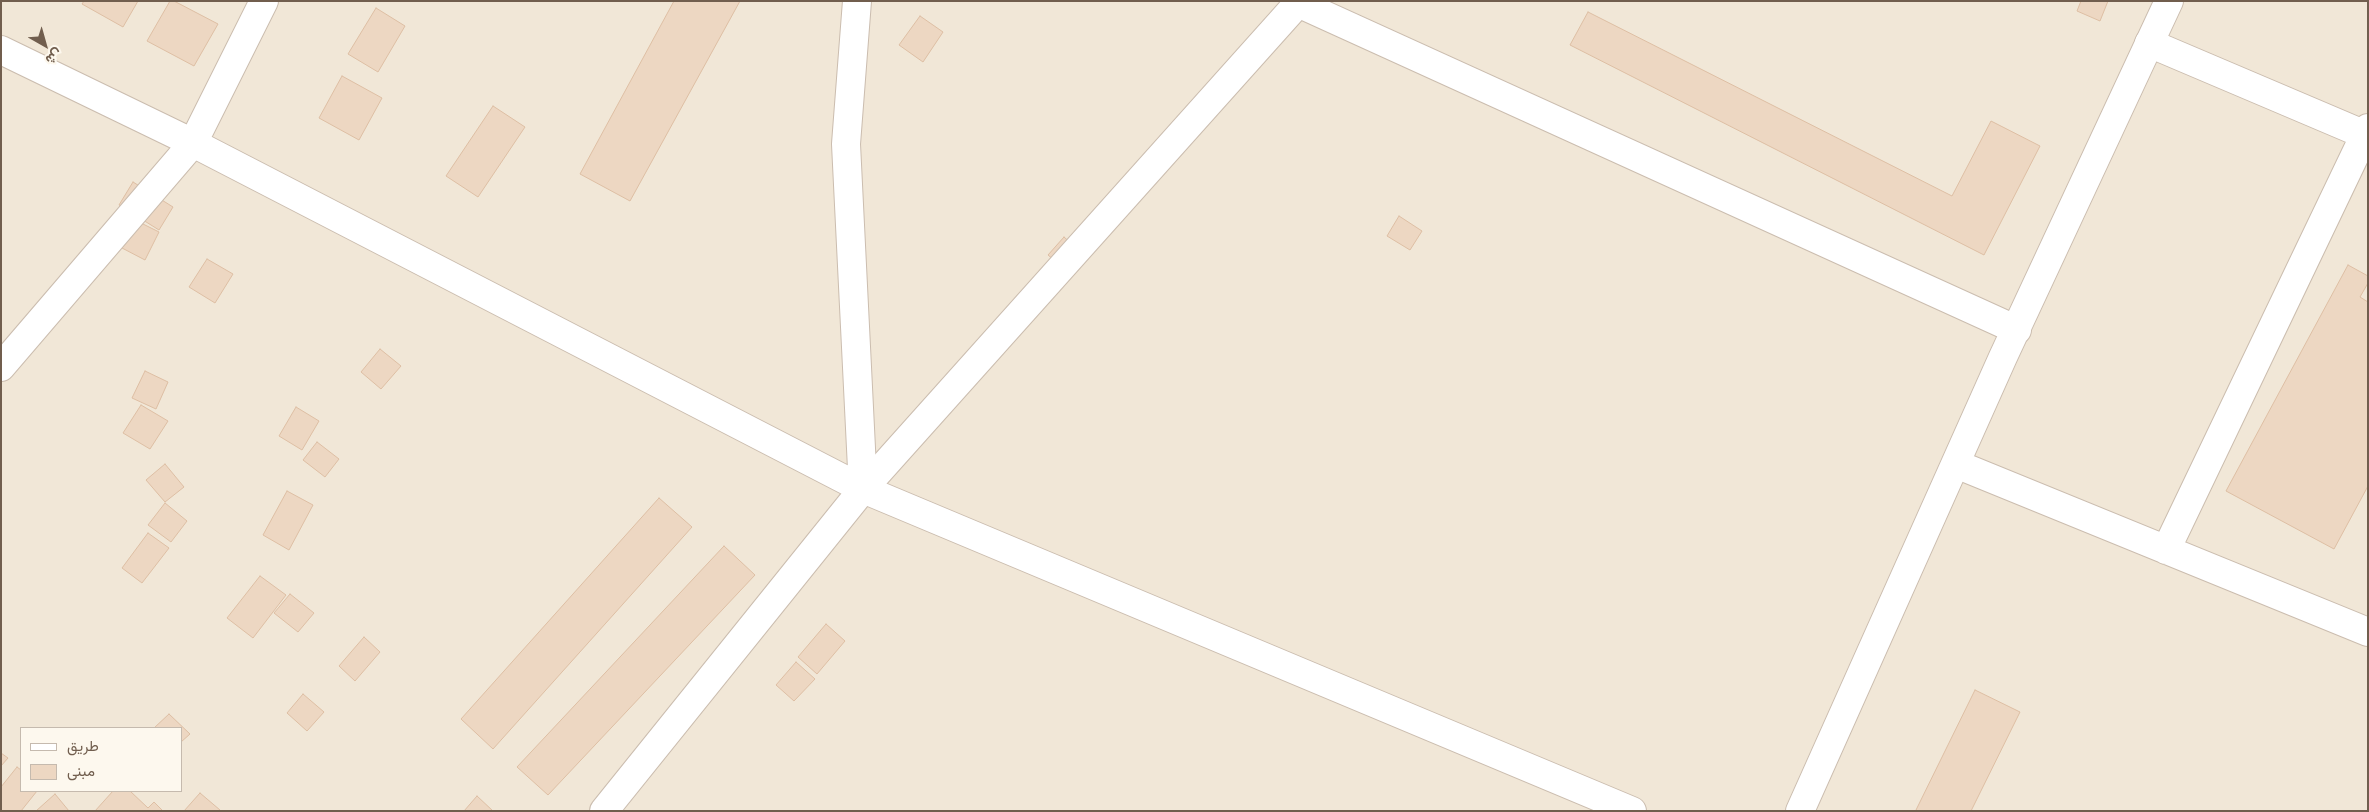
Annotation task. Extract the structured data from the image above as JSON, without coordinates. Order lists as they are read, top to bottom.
{
  "legend": ["طريق", "مبنى"],
  "north": "bottom right"
}
